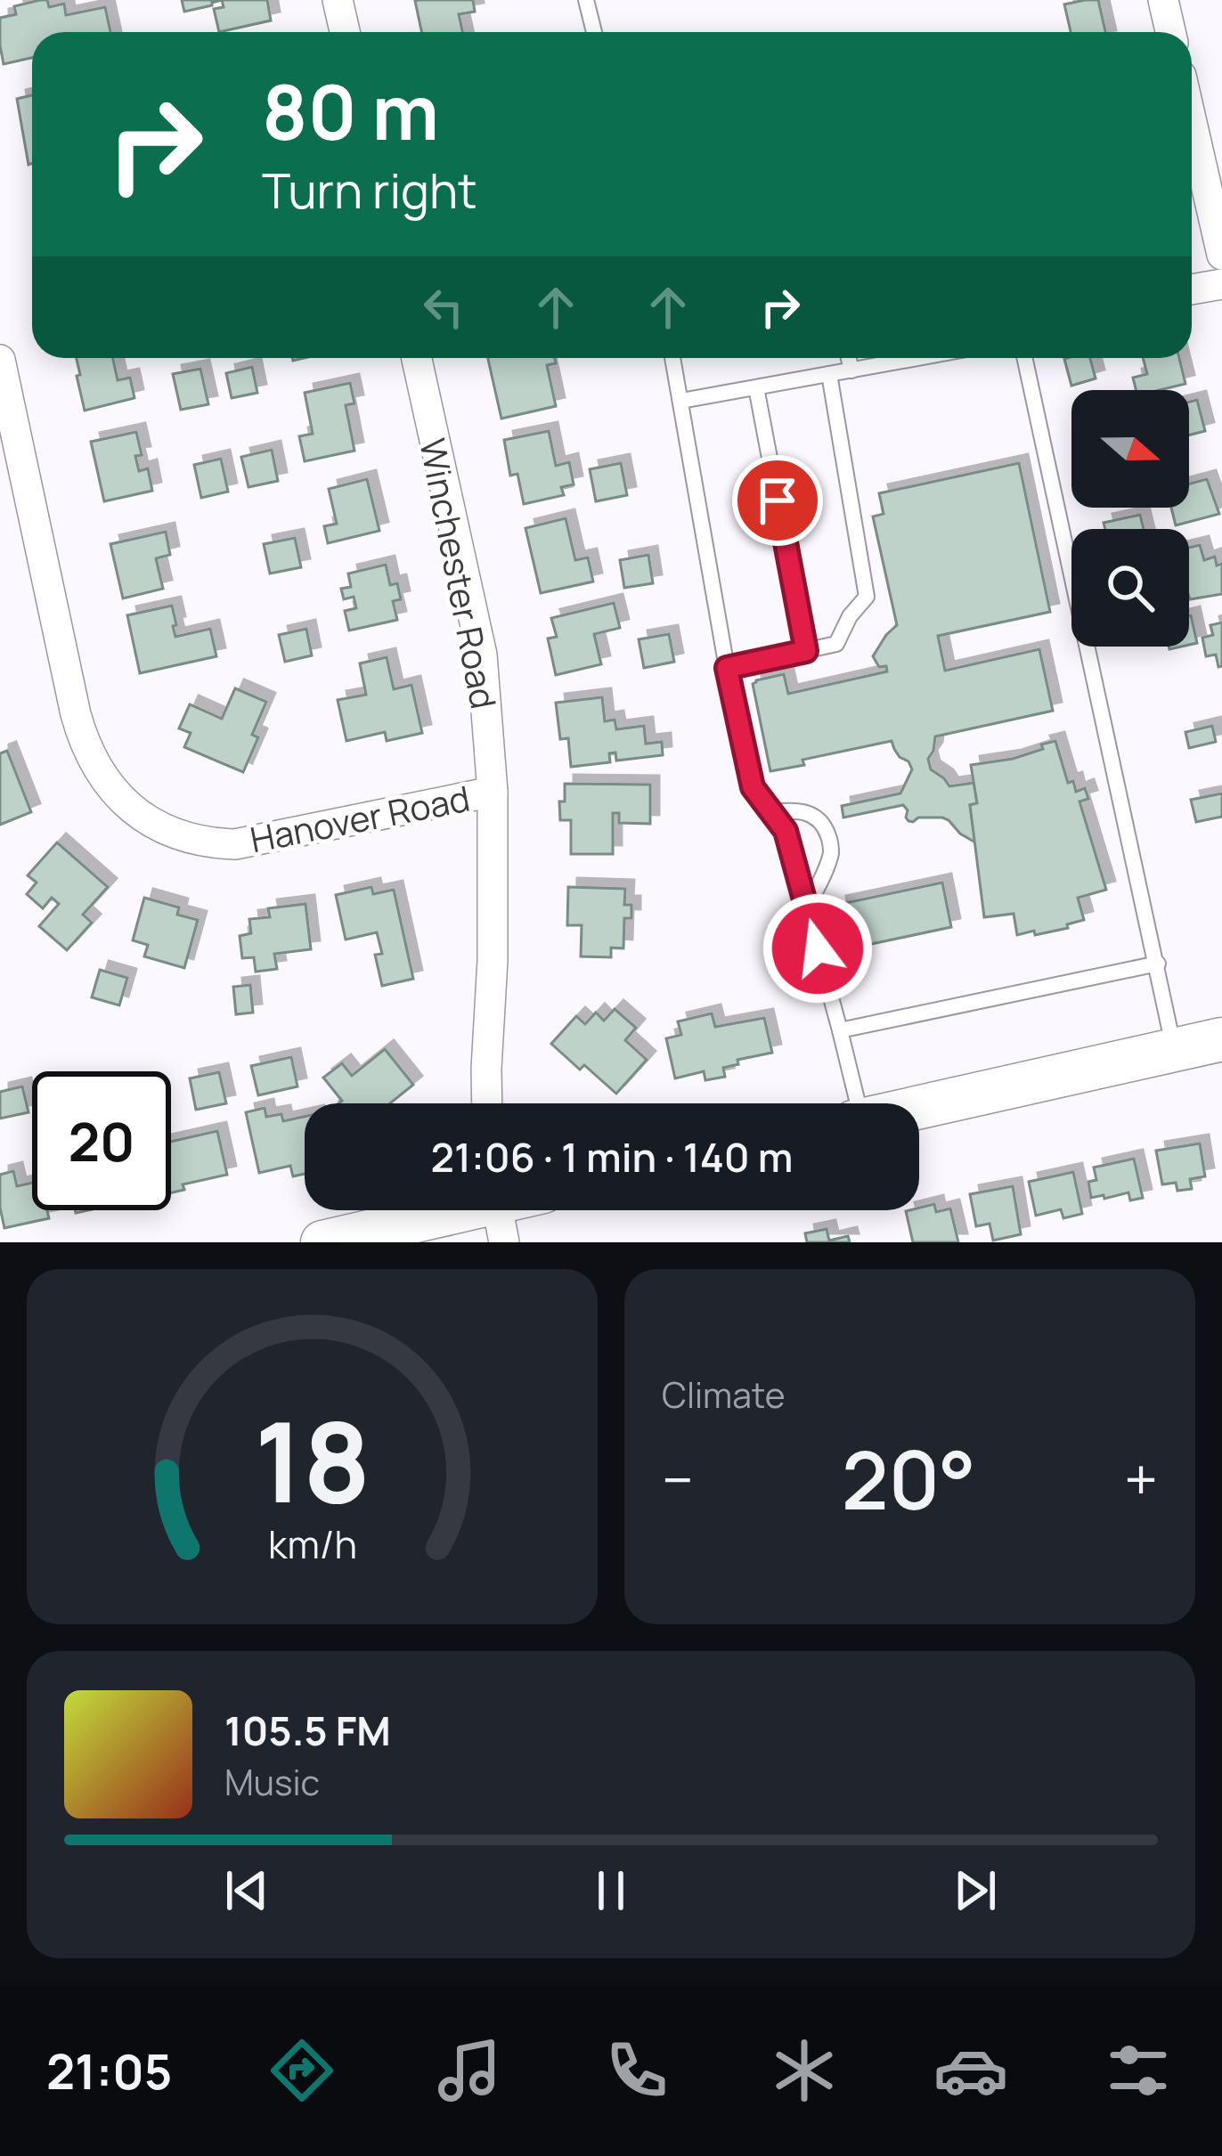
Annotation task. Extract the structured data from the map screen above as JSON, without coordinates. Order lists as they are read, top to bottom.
{
  "streets": {
    "street": ["Winchester Road", "Hanover Road"]
  },
  "crossings": [
    ["Winchester Road", "Hanover Road"]
  ],
  "north": "right",
  "page": {
    "turn": ["80 m", "Turn right"],
    "limit": "20",
    "trip": "21:06 · 1 min · 140 m",
    "tile": "Climate",
    "heat": ["−", "20°", "+"],
    "song": ["105.5 FM", "Music"],
    "tabs": "21:05",
    "gauge": ["18", "km/h"]
  }
}
